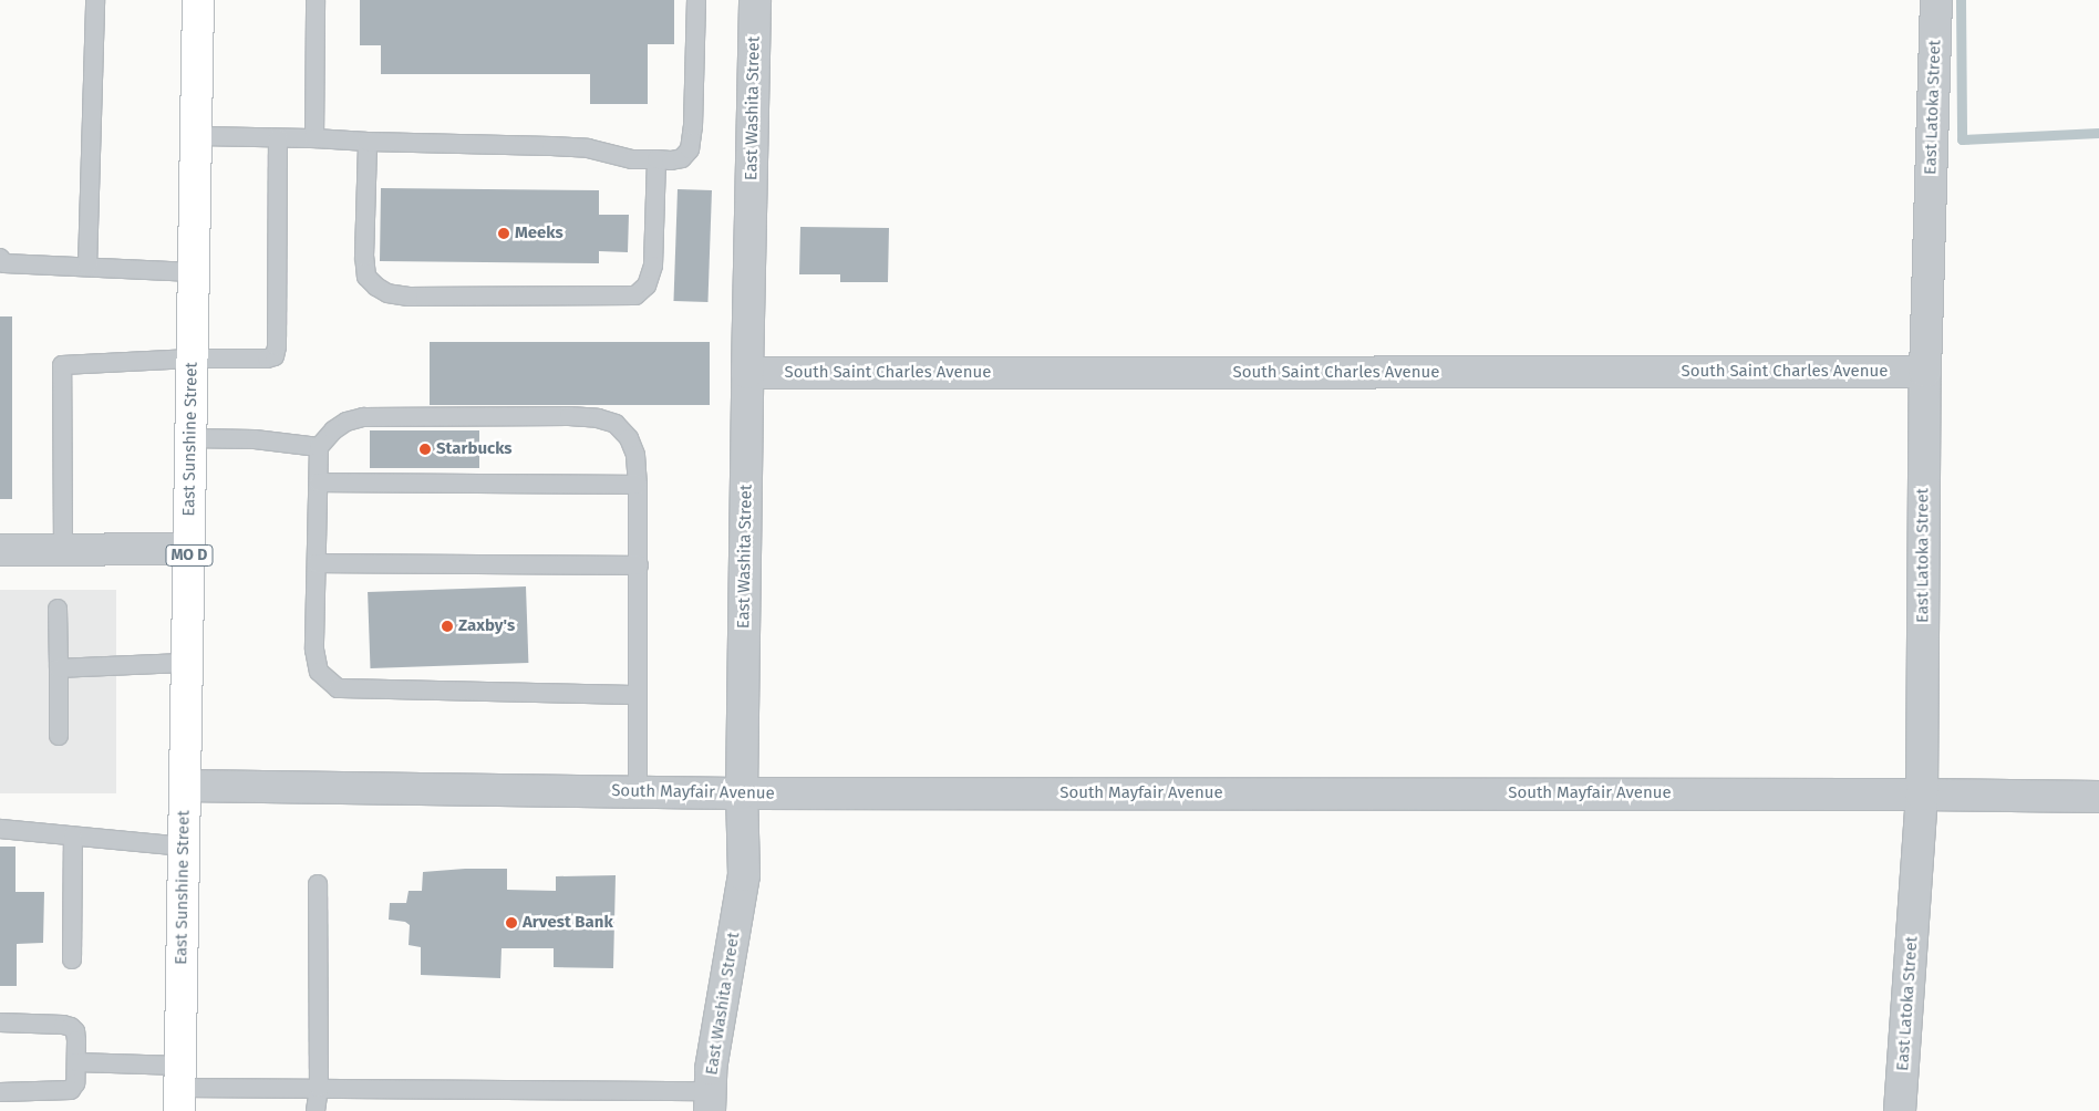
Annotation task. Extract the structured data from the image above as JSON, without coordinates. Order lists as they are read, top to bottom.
{
  "streets": {
    "main road": ["East Sunshine Street", "MO D"],
    "street": [
      "East Latoka Street",
      "East Washita Street",
      "South Saint Charles Avenue",
      "South Mayfair Avenue"
    ]
  },
  "crossings": [
    ["East Latoka Street", "South Saint Charles Avenue"],
    ["East Latoka Street", "South Mayfair Avenue"],
    ["East Washita Street", "South Saint Charles Avenue"],
    ["East Washita Street", "South Mayfair Avenue"],
    ["East Sunshine Street", "South Mayfair Avenue"]
  ],
  "places": [
    "Meeks",
    "Starbucks",
    "Zaxby's",
    "Arvest Bank"
  ]
}
